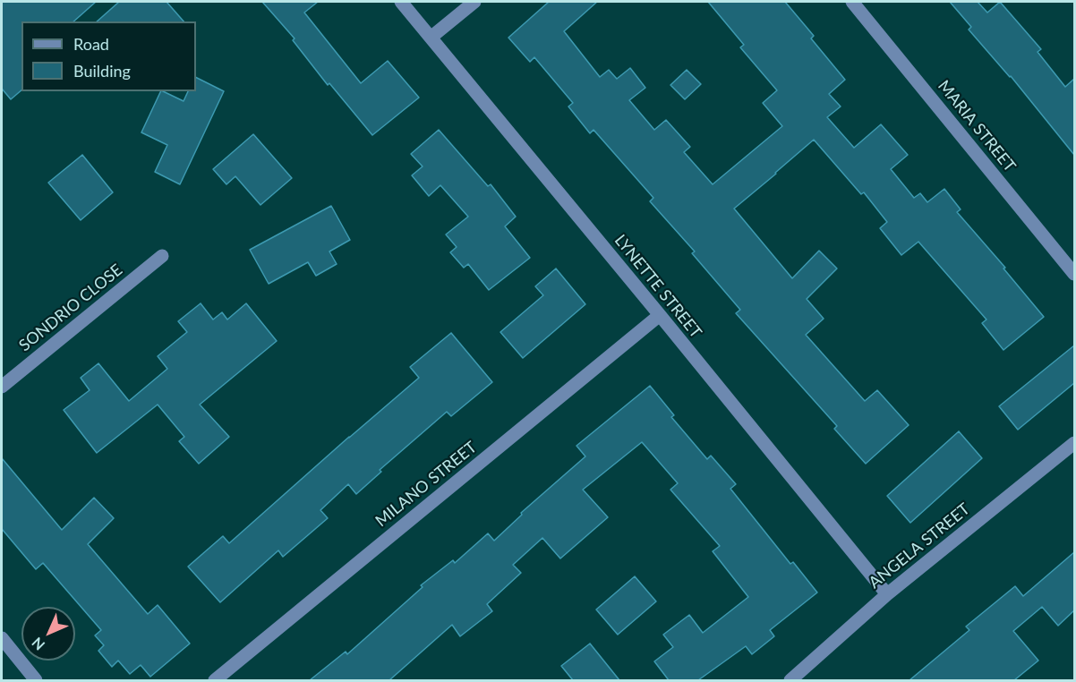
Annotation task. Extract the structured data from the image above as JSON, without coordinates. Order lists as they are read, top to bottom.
{
  "streets": {
    "street": [
      "MARIA STREET",
      "LYNETTE STREET",
      "SONDRIO CLOSE",
      "MILANO STREET",
      "ANGELA STREET"
    ]
  },
  "crossings": [
    ["LYNETTE STREET", "MILANO STREET"],
    ["LYNETTE STREET", "ANGELA STREET"]
  ],
  "legend": ["Road", "Building"],
  "north": "bottom left"
}
